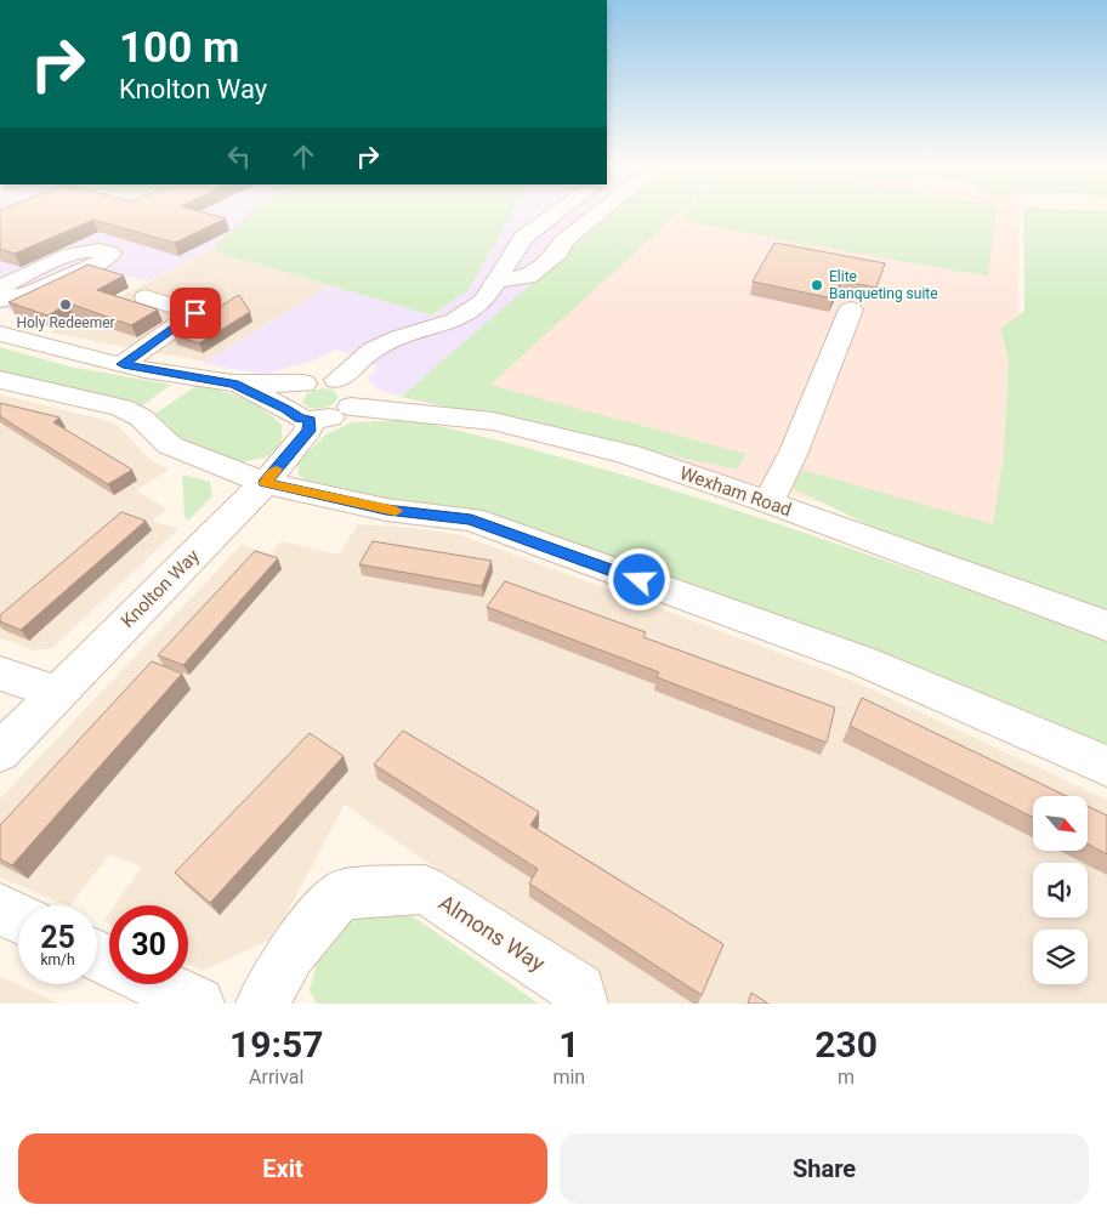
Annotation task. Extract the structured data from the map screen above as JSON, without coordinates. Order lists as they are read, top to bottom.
{
  "streets": {
    "street": ["Wexham Road", "Knolton Way", "Almons Way"]
  },
  "crossings": [
    ["Wexham Road", "Knolton Way"]
  ],
  "places": ["Elite Banqueting suite", "Holy Redeemer"],
  "north": "bottom right",
  "page": {
    "turn": ["100 m", "Knolton Way"],
    "speed": "25 km/h",
    "limit": "30",
    "eta": [
      "19:57",
      "Arrival",
      "1",
      "min",
      "230",
      "m"
    ],
    "buttons": ["Exit", "Share"]
  }
}
